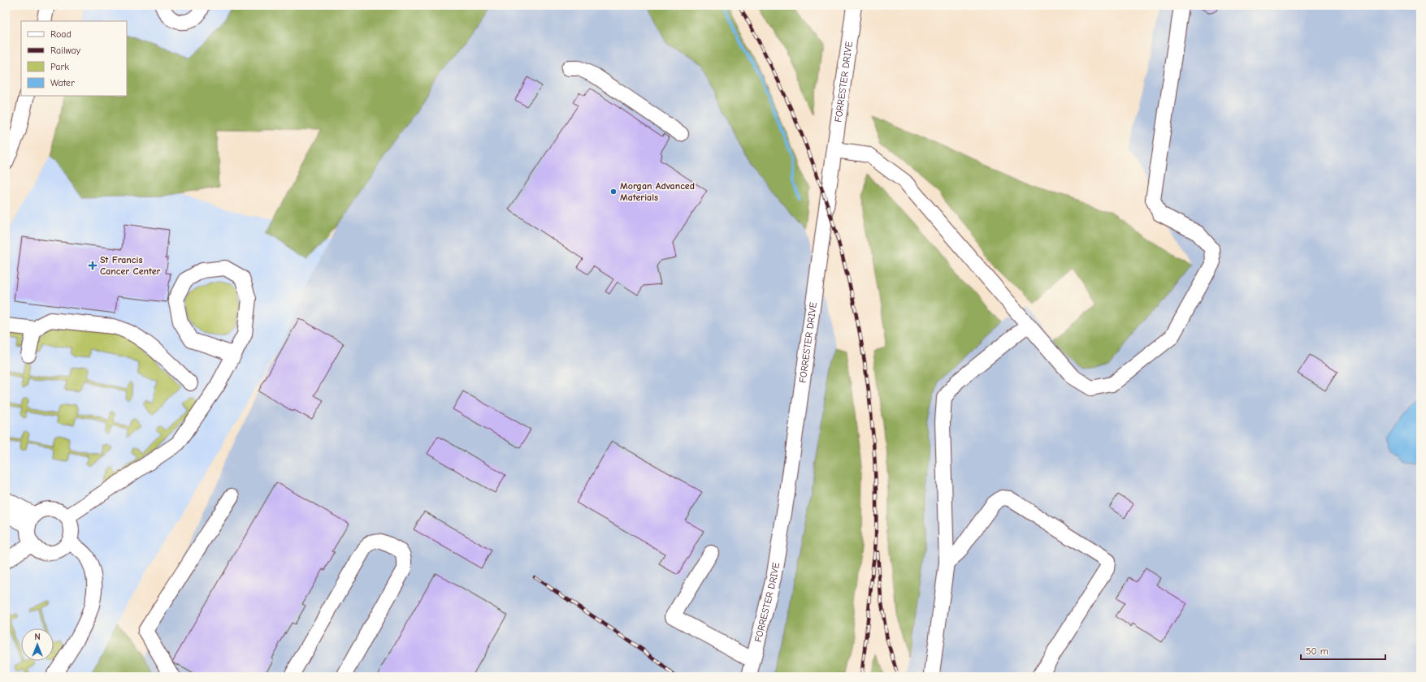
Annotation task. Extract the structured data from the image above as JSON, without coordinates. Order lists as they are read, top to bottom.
{
  "streets": {
    "street": ["FORRESTER DRIVE"]
  },
  "places": {
    "other": ["Morgan Advanced Materials"],
    "health": ["St Francis Cancer Center"]
  },
  "legend": [
    "Road",
    "Railway",
    "Park",
    "Water"
  ],
  "scale_bar": "50 m",
  "north": "top"
}
